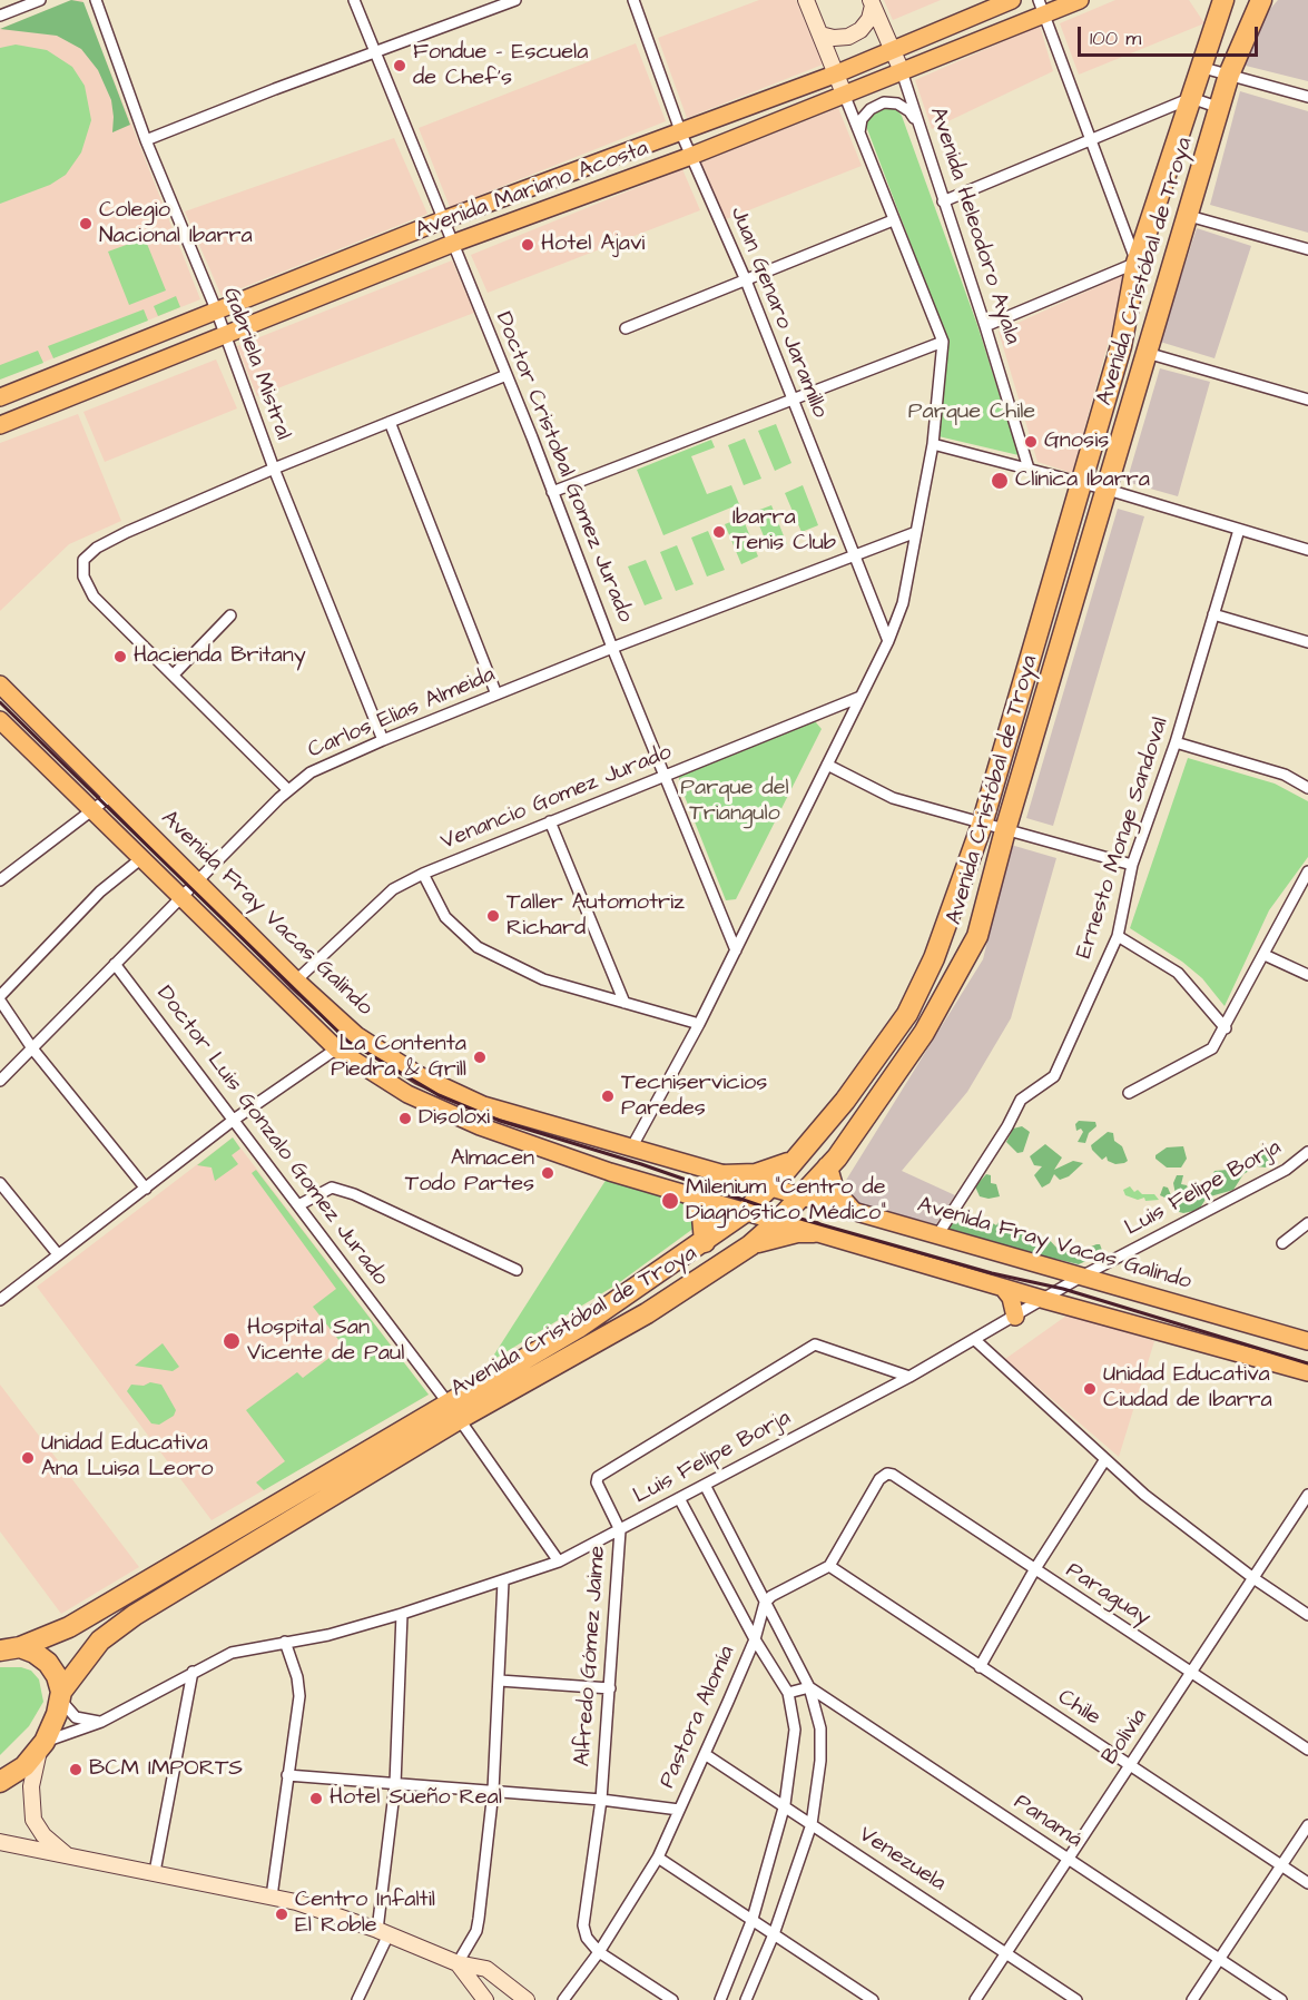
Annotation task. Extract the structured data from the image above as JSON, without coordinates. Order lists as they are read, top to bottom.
{
  "streets": {
    "highway": ["Avenida Cristóbal de Troya"],
    "main road": ["Avenida Mariano Acosta", "Avenida Fray Vacas Galindo"],
    "street": [
      "Avenida Heleodoro Ayala",
      "Juan Genaro Jaramillo",
      "Gabriela Mistral",
      "Doctor Cristobal Gomez Jurado",
      "Carlos Elias Almeida",
      "Venancio Gomez Jurado",
      "Ernesto Monge Sandoval",
      "Doctor Luis Gonzalo Gomez Jurado",
      "Luis Felipe Borja",
      "Paraguay",
      "Alfredo Gómez Jaime",
      "Chile",
      "Pastora Alomía",
      "Bolivia",
      "Panamá",
      "Venezuela"
    ]
  },
  "crossings": [
    ["Avenida Mariano Acosta", "Avenida Heleodoro Ayala"],
    ["Avenida Mariano Acosta", "Juan Genaro Jaramillo"],
    ["Avenida Mariano Acosta", "Gabriela Mistral"],
    ["Avenida Mariano Acosta", "Doctor Cristobal Gomez Jurado"],
    ["Avenida Cristóbal de Troya", "Avenida Fray Vacas Galindo"],
    ["Avenida Cristóbal de Troya", "Doctor Luis Gonzalo Gomez Jurado"],
    ["Avenida Cristóbal de Troya", "Luis Felipe Borja"],
    ["Juan Genaro Jaramillo", "Carlos Elias Almeida"],
    ["Gabriela Mistral", "Carlos Elias Almeida"],
    ["Doctor Cristobal Gomez Jurado", "Carlos Elias Almeida"],
    ["Doctor Cristobal Gomez Jurado", "Venancio Gomez Jurado"],
    ["Carlos Elias Almeida", "Avenida Fray Vacas Galindo"],
    ["Carlos Elias Almeida", "Doctor Luis Gonzalo Gomez Jurado"],
    ["Venancio Gomez Jurado", "Avenida Fray Vacas Galindo"],
    ["Ernesto Monge Sandoval", "Avenida Fray Vacas Galindo"],
    ["Avenida Fray Vacas Galindo", "Luis Felipe Borja"],
    ["Doctor Luis Gonzalo Gomez Jurado", "Luis Felipe Borja"],
    ["Luis Felipe Borja", "Alfredo Gómez Jaime"],
    ["Paraguay", "Chile"],
    ["Paraguay", "Bolivia"],
    ["Alfredo Gómez Jaime", "Pastora Alomía"],
    ["Chile", "Bolivia"],
    ["Pastora Alomía", "Venezuela"],
    ["Bolivia", "Panamá"],
    ["Bolivia", "Venezuela"]
  ],
  "parks": ["Parque Chile", "Parque del Triangulo"],
  "places": [
    "Fondue - Escuela de Chef's",
    "Colegio Nacional Ibarra",
    "Hotel Ajavi",
    "Gnosis",
    "Clínica Ibarra",
    "Ibarra Tenis Club",
    "Hacienda Britany",
    "Taller Automotriz Richard",
    "La Contenta Piedra & Grill",
    "Tecniservicios Paredes",
    "Disoloxi",
    "Almacen Todo Partes",
    "Milenium \"Centro de Diagnóstico Médico\"",
    "Hospital San Vicente de Paul",
    "Unidad Educativa Ciudad de Ibarra",
    "Unidad Educativa Ana Luisa Leoro",
    "BCM IMPORTS",
    "Hotel Sueño Real",
    "Centro Infaltil El Roble"
  ],
  "scale_bar": "100 m"
}
